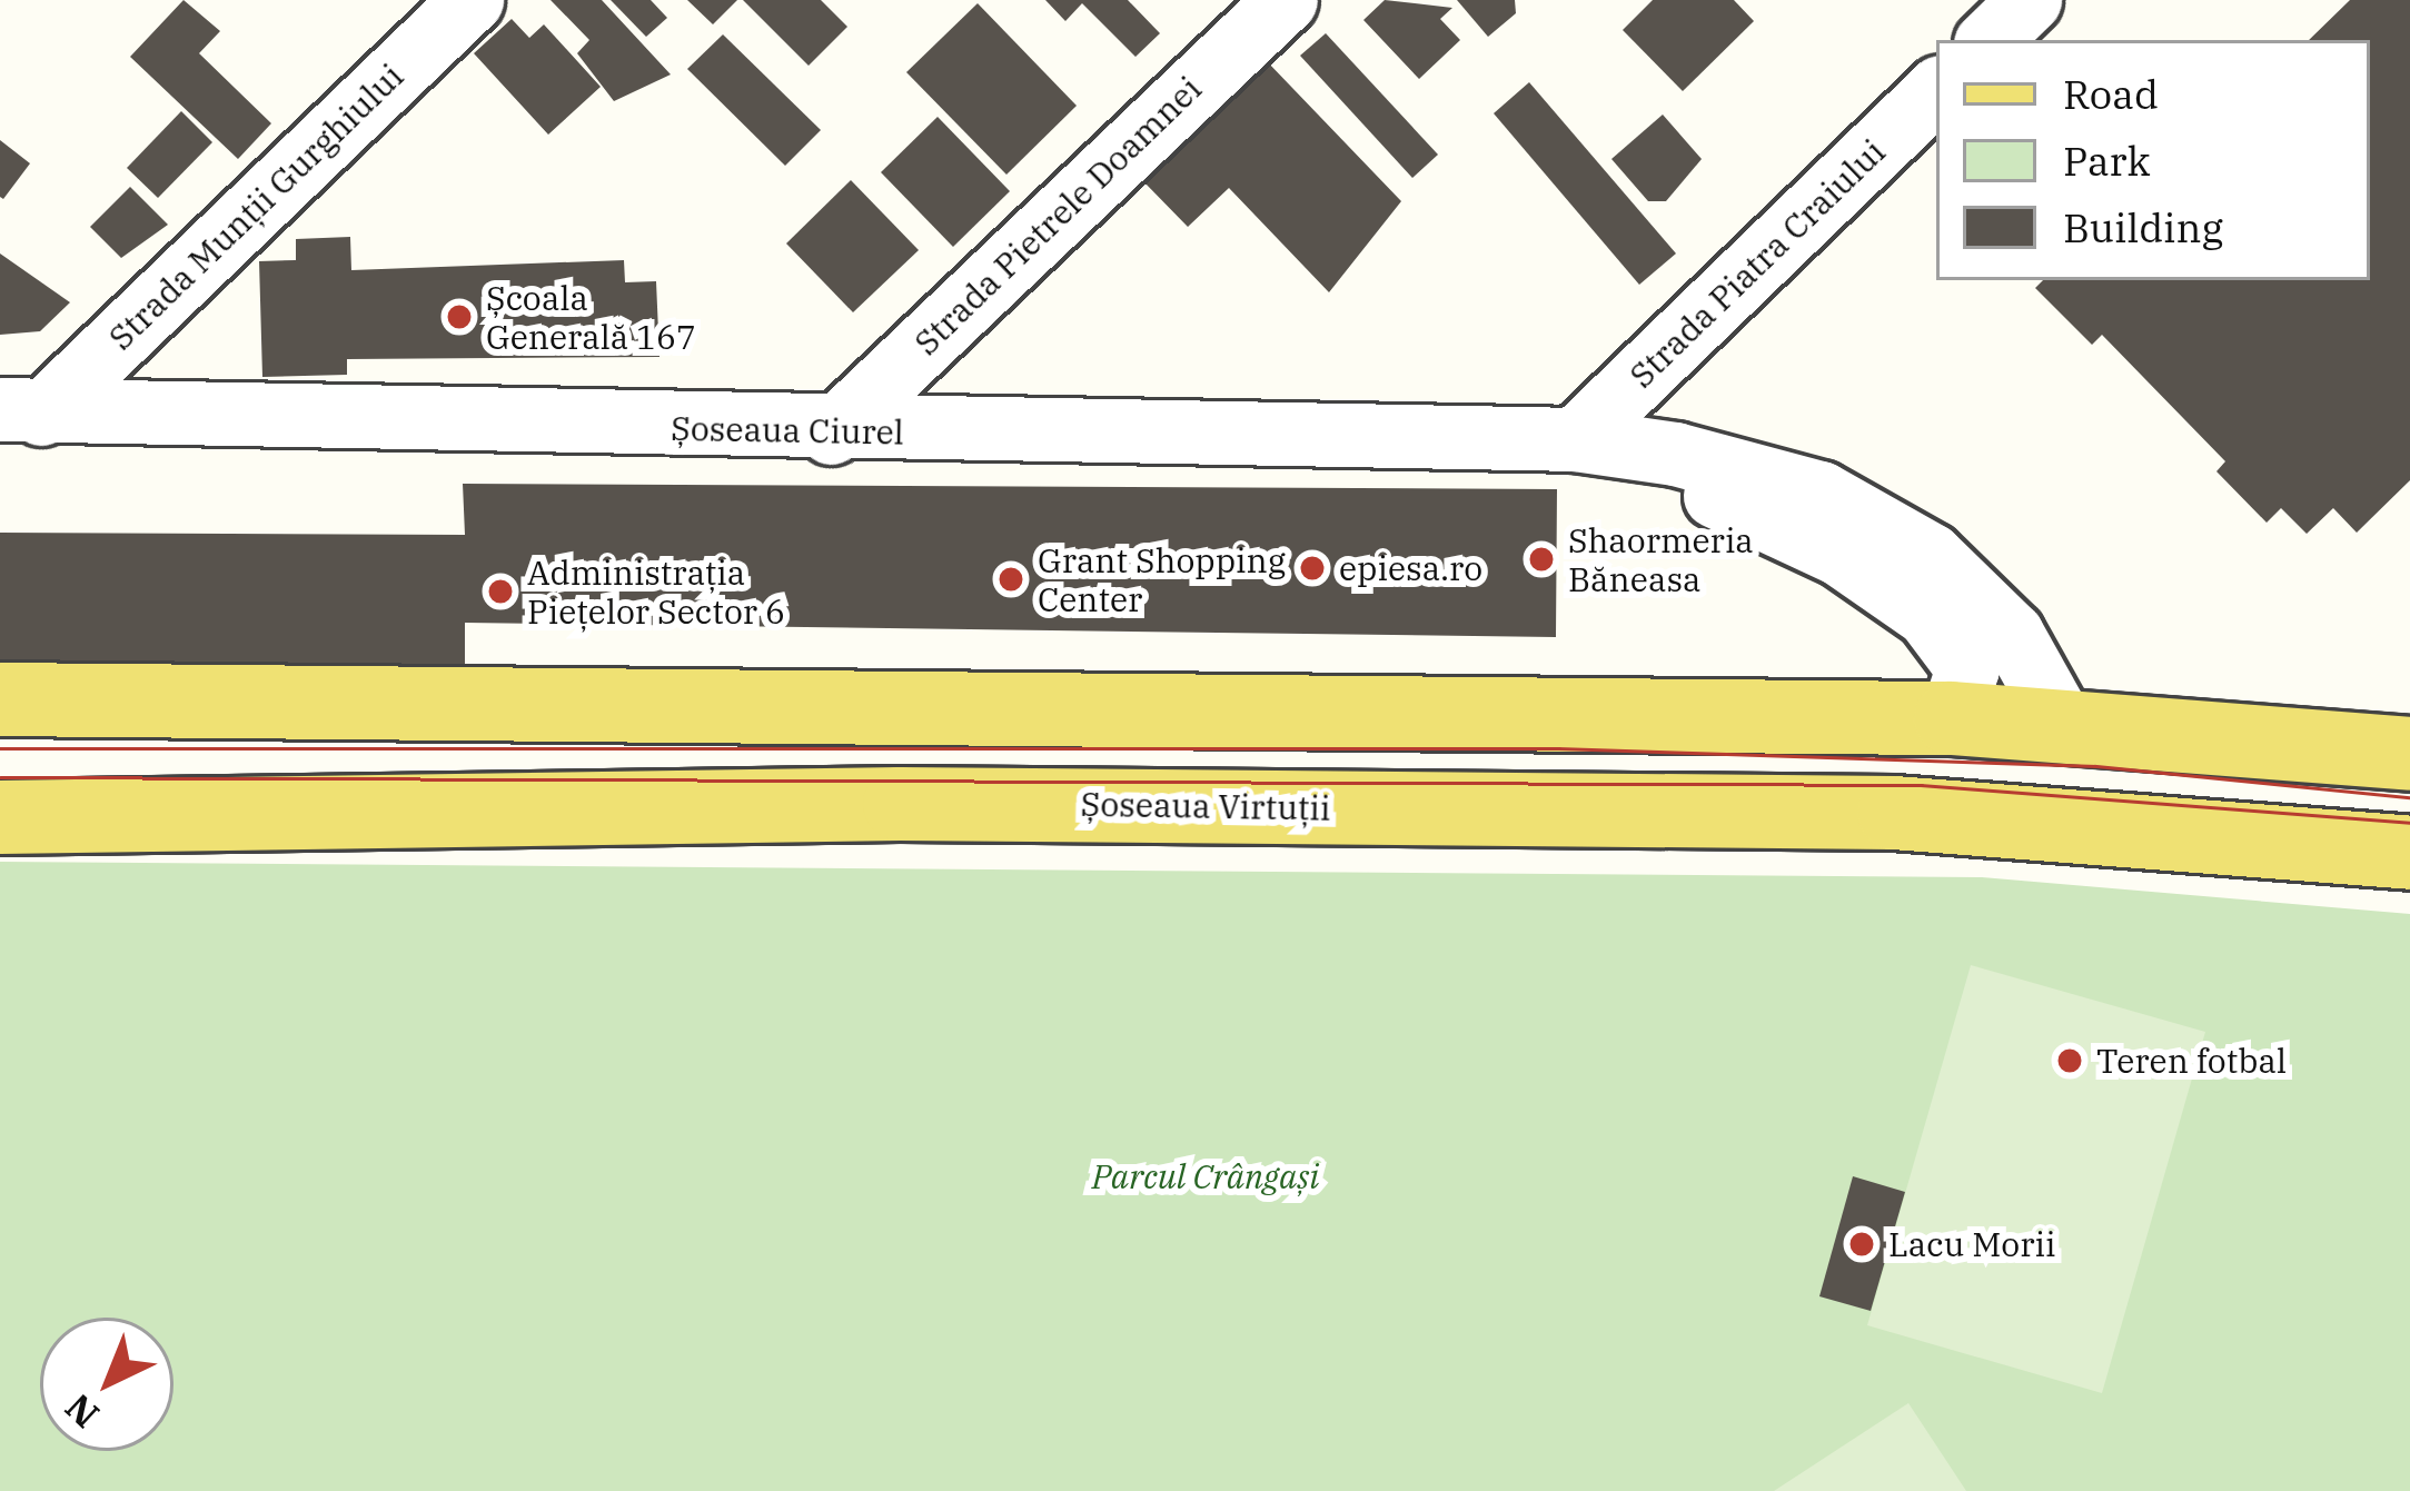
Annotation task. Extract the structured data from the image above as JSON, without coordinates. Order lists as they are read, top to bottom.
{
  "streets": {
    "main road": ["Șoseaua Virtuții"],
    "street": [
      "Strada Munții Gurghiului",
      "Strada Pietrele Doamnei",
      "Strada Piatra Craiului",
      "Șoseaua Ciurel"
    ]
  },
  "crossings": [
    ["Strada Munții Gurghiului", "Șoseaua Ciurel"],
    ["Strada Pietrele Doamnei", "Șoseaua Ciurel"],
    ["Strada Piatra Craiului", "Șoseaua Ciurel"]
  ],
  "parks": ["Parcul Crângași"],
  "places": [
    "Școala Generală 167",
    "Shaormeria Băneasa",
    "epiesa.ro",
    "Grant Shopping Center",
    "Administrația Piețelor Sector 6",
    "Teren fotbal",
    "Lacu Morii"
  ],
  "legend": ["Road", "Park", "Building"],
  "north": "bottom left"
}
